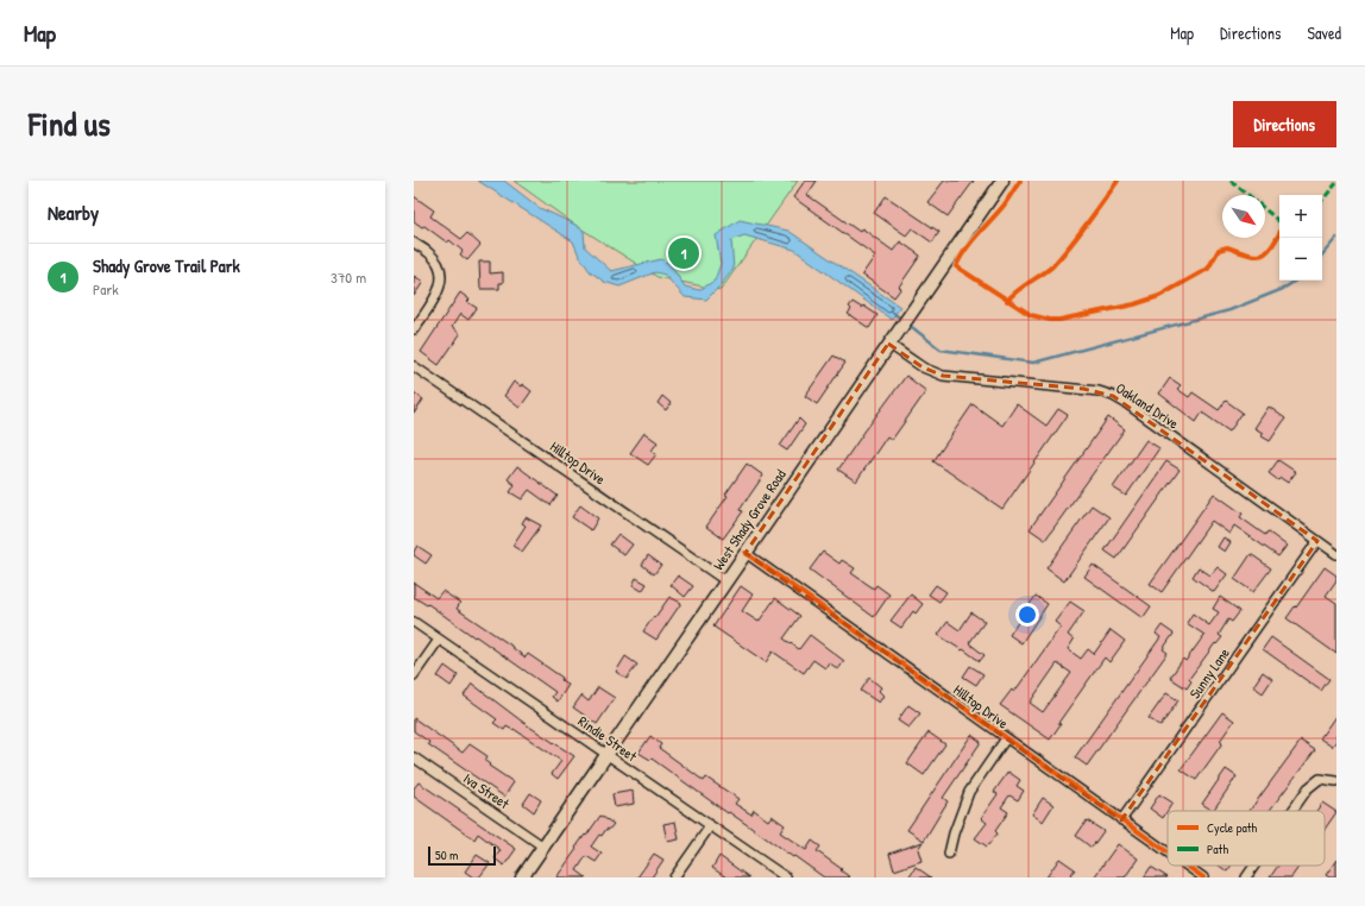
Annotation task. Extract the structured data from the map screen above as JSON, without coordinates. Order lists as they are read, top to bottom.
{
  "streets": {
    "main road": ["West Shady Grove Road"],
    "street": [
      "Oakland Drive",
      "Hilltop Drive",
      "Sunny Lane",
      "Rindie Street",
      "Iva Street"
    ]
  },
  "crossings": [
    ["Oakland Drive", "West Shady Grove Road"],
    ["Oakland Drive", "Sunny Lane"],
    ["Hilltop Drive", "West Shady Grove Road"],
    ["Hilltop Drive", "Sunny Lane"],
    ["West Shady Grove Road", "Rindie Street"],
    ["West Shady Grove Road", "Iva Street"]
  ],
  "legend": ["Cycle path", "Path"],
  "scale_bar": "50 m",
  "north": "bottom right",
  "page": {
    "header": "Map",
    "nav": ["Map", "Directions", "Saved"],
    "title": "Find us",
    "buttons": "Directions",
    "heading": "Nearby",
    "map_buttons": ["+", "−"],
    "pins": "1",
    "list": [
      {
        "mark": "1",
        "name": "Shady Grove Trail Park",
        "note": "Park",
        "value": "370 m"
      }
    ],
    "scale": "50 m"
  }
}
